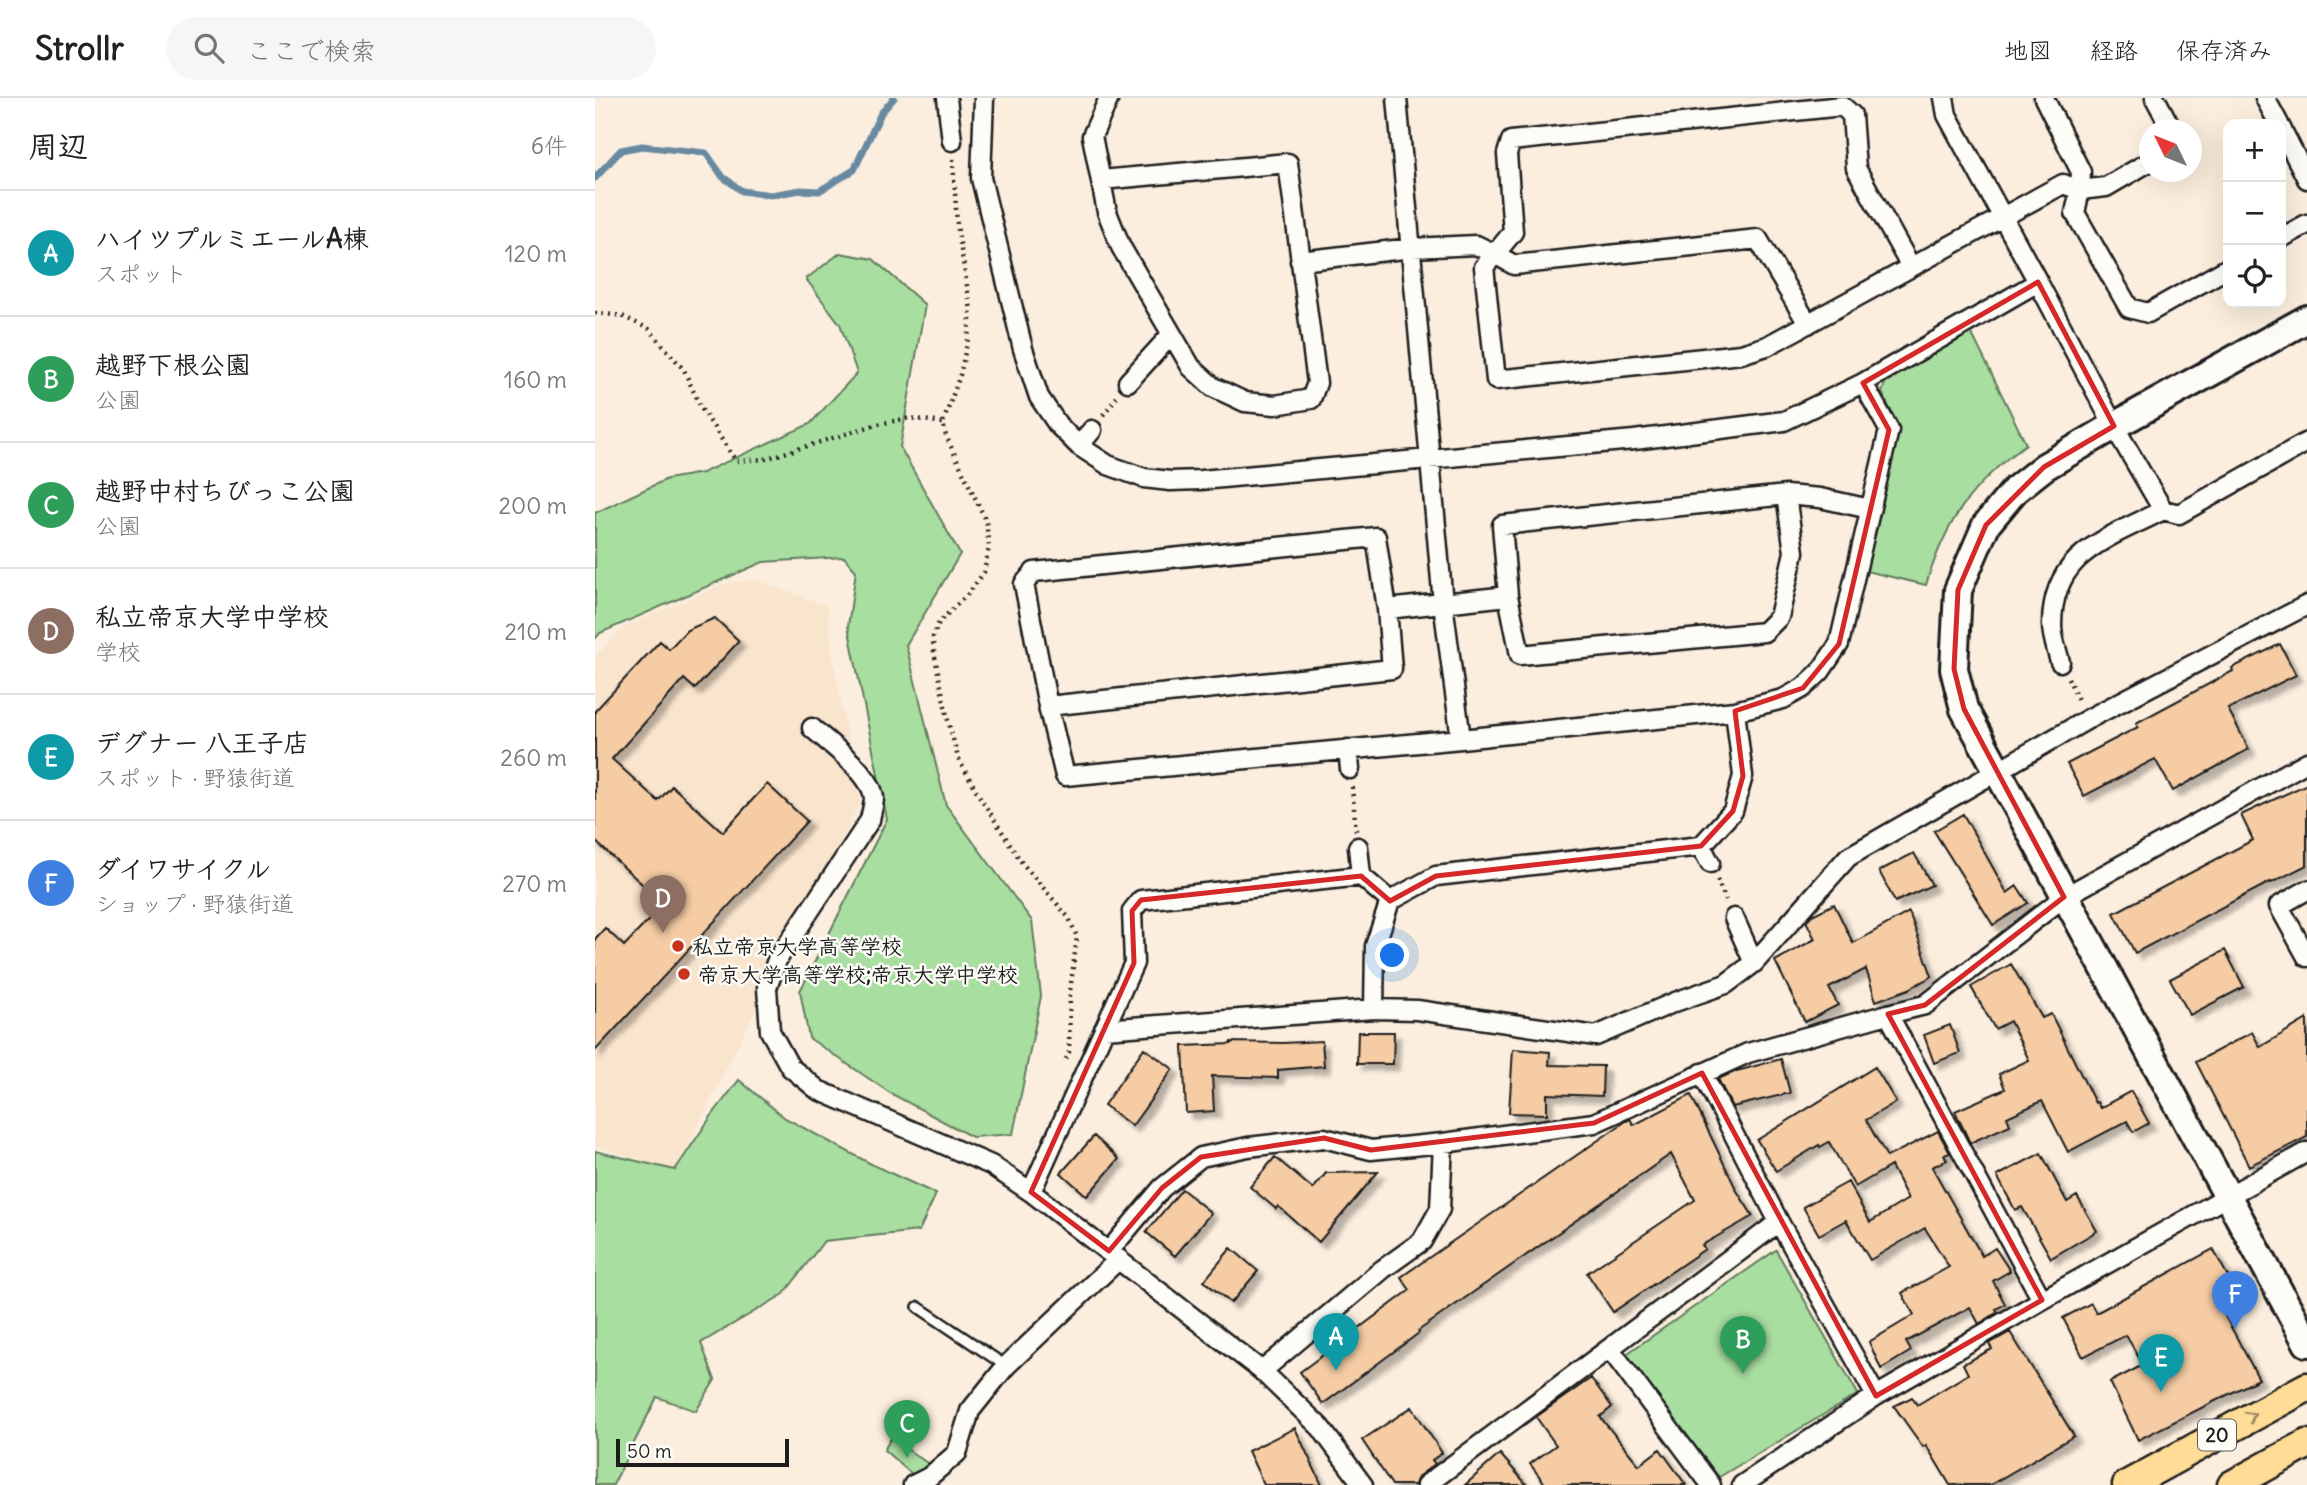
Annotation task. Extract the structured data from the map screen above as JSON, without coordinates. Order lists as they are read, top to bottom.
{
  "streets": {
    "main road": ["20"]
  },
  "places": ["私立帝京大学高等学校", "帝京大学高等学校;帝京大学中学校"],
  "scale_bar": "50 m",
  "north": "top left",
  "page": {
    "header": "Strollr",
    "search": "ここで検索",
    "nav": ["地図", "経路", "保存済み"],
    "heading": ["周辺", "6件"],
    "map_buttons": ["+", "−"],
    "list": [
      {
        "mark": "A",
        "name": "ハイツプルミエールA棟",
        "note": "スポット",
        "value": "120 m"
      },
      {
        "mark": "B",
        "name": "越野下根公園",
        "note": "公園",
        "value": "160 m"
      },
      {
        "mark": "C",
        "name": "越野中村ちびっこ公園",
        "note": "公園",
        "value": "200 m"
      },
      {
        "mark": "D",
        "name": "私立帝京大学中学校",
        "note": "学校",
        "value": "210 m"
      },
      {
        "mark": "E",
        "name": "デグナー 八王子店",
        "note": "スポット · 野猿街道",
        "value": "260 m"
      },
      {
        "mark": "F",
        "name": "ダイワサイクル",
        "note": "ショップ · 野猿街道",
        "value": "270 m"
      }
    ],
    "pins": [
      "D",
      "F",
      "A",
      "B",
      "E",
      "C"
    ],
    "scale": "50 m"
  }
}
